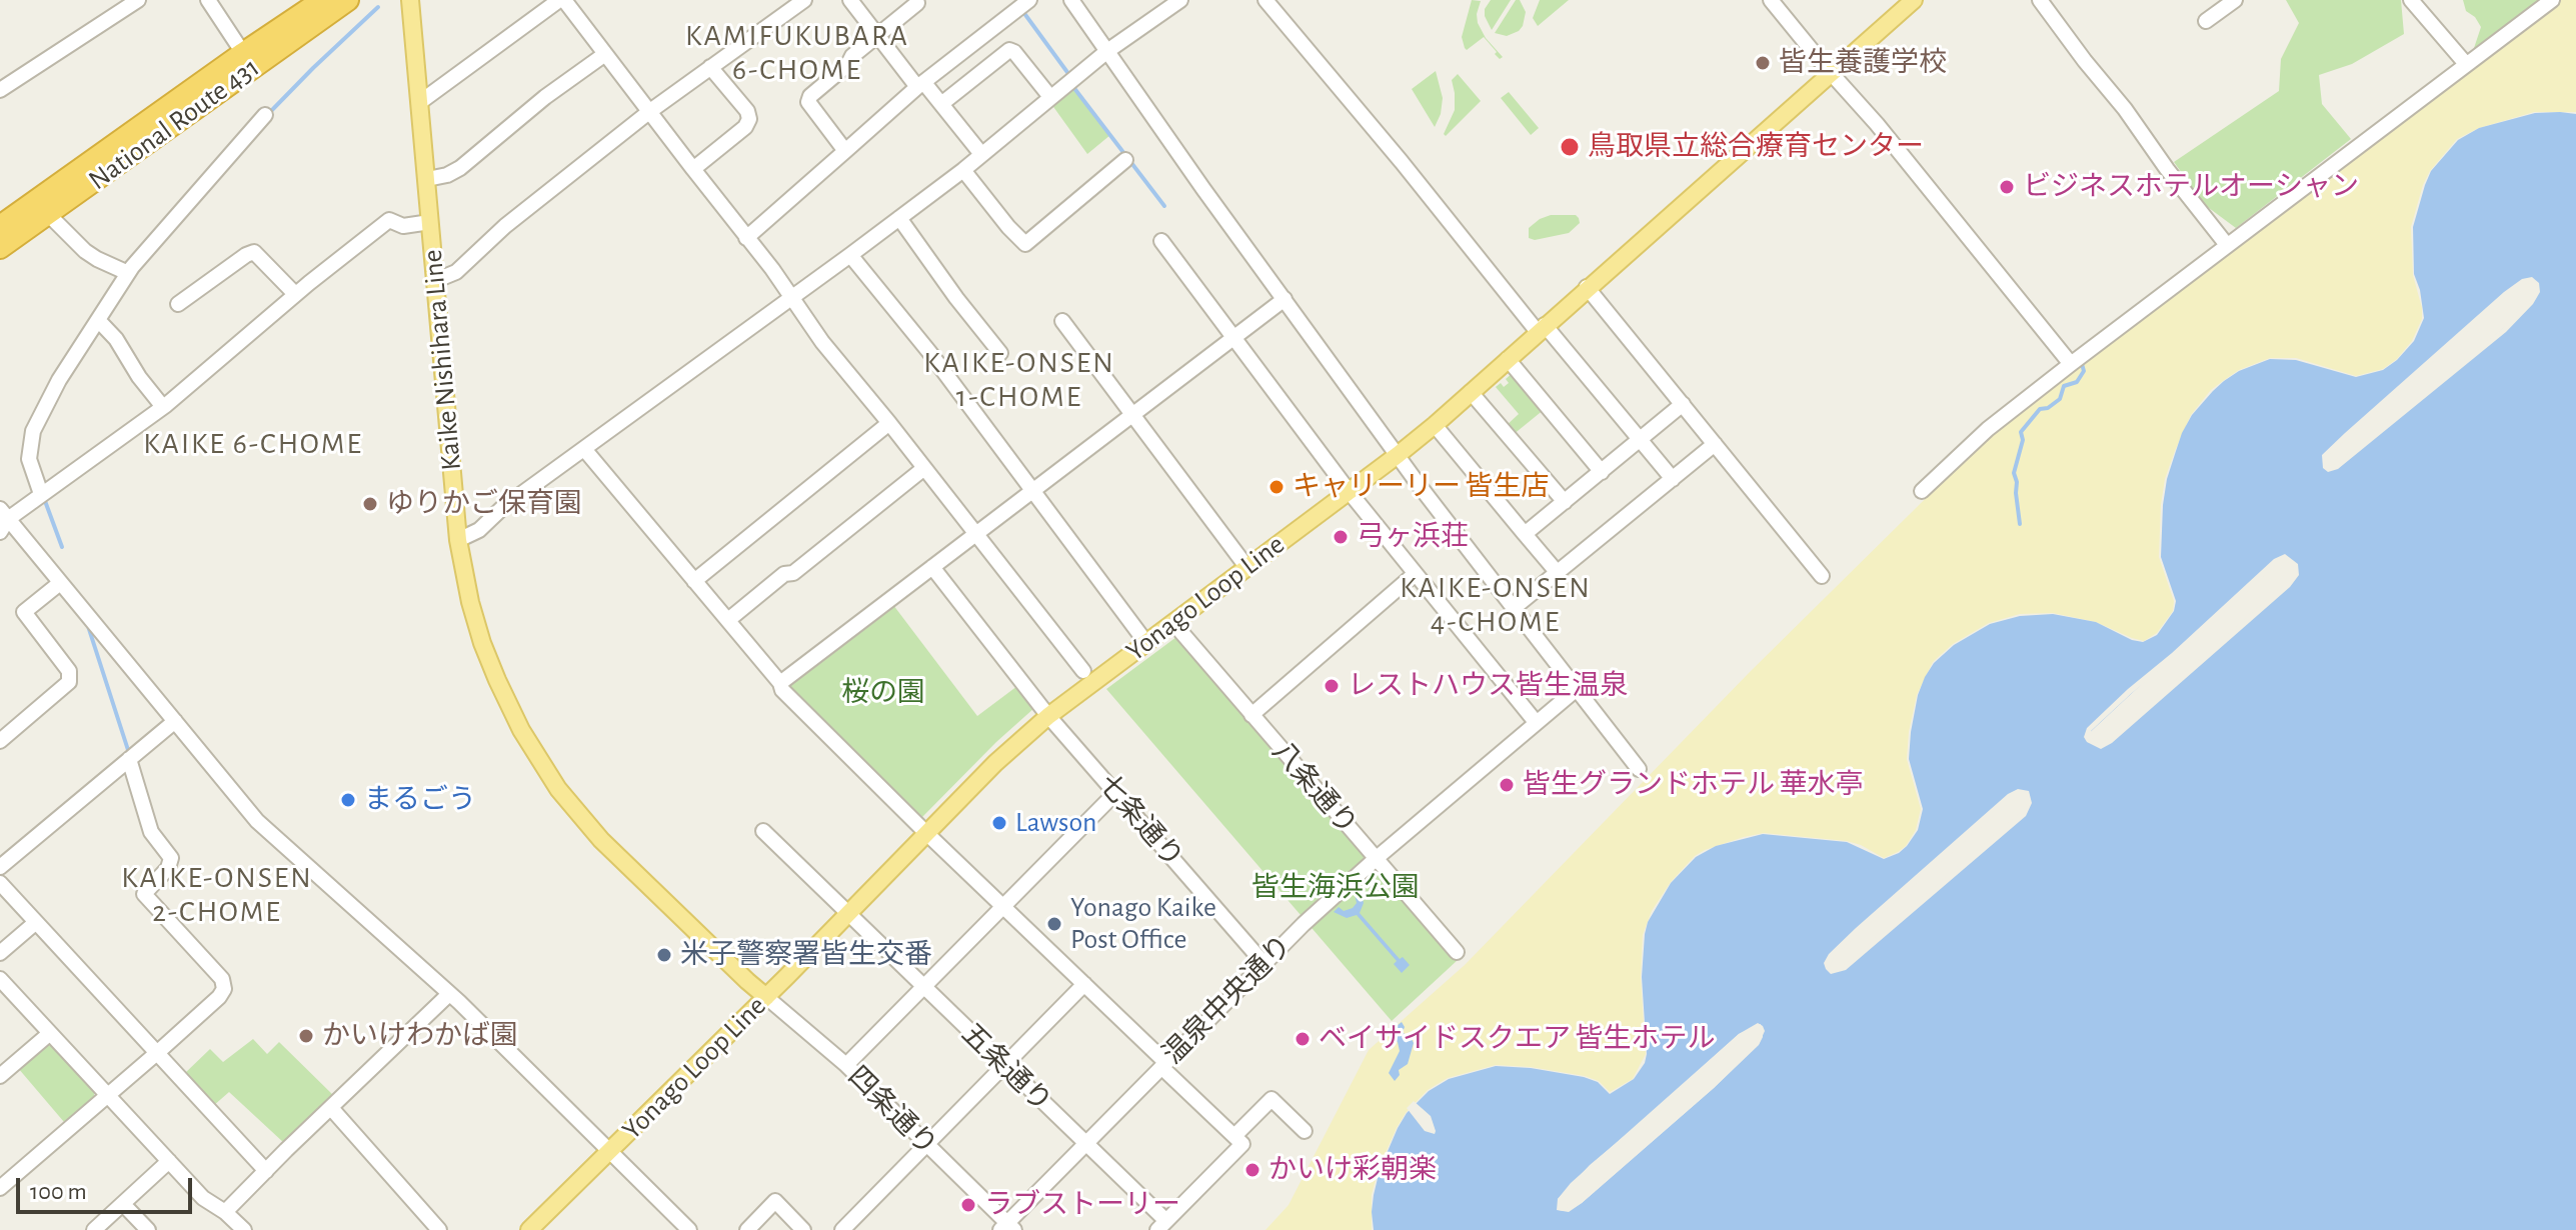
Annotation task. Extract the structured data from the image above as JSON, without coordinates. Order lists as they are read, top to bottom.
{
  "streets": {
    "highway": ["National Route 431"],
    "main road": ["Kaike Nishihara Line", "Yonago Loop Line"],
    "street": [
      "八条通り",
      "七条通り",
      "温泉中央通り",
      "五条通り",
      "四条通り"
    ]
  },
  "crossings": [
    ["Kaike Nishihara Line", "Yonago Loop Line"],
    ["Kaike Nishihara Line", "四条通り"],
    ["Yonago Loop Line", "八条通り"],
    ["Yonago Loop Line", "七条通り"],
    ["Yonago Loop Line", "五条通り"],
    ["Yonago Loop Line", "四条通り"],
    ["八条通り", "温泉中央通り"],
    ["七条通り", "温泉中央通り"],
    ["温泉中央通り", "五条通り"],
    ["温泉中央通り", "四条通り"]
  ],
  "districts": [
    "KAMIFUKUBARA 6-CHOME",
    "KAIKE-ONSEN 1-CHOME",
    "KAIKE 6-CHOME",
    "KAIKE-ONSEN 4-CHOME",
    "KAIKE-ONSEN 2-CHOME"
  ],
  "parks": ["桜の園", "皆生海浜公園"],
  "places": [
    "皆生養護学校",
    "鳥取県立総合療育センター",
    "ビジネスホテルオーシャン",
    "キャリーリー 皆生店",
    "ゆりかご保育園",
    "弓ヶ浜荘",
    "レストハウス皆生温泉",
    "皆生グランドホテル 華水亭",
    "まるごう",
    "Lawson",
    "Yonago Kaike Post Office",
    "米子警察署皆生交番",
    "かいけわかば園",
    "ベイサイドスクエア 皆生ホテル",
    "かいけ彩朝楽",
    "ラブストーリー"
  ],
  "scale_bar": "100 m"
}
